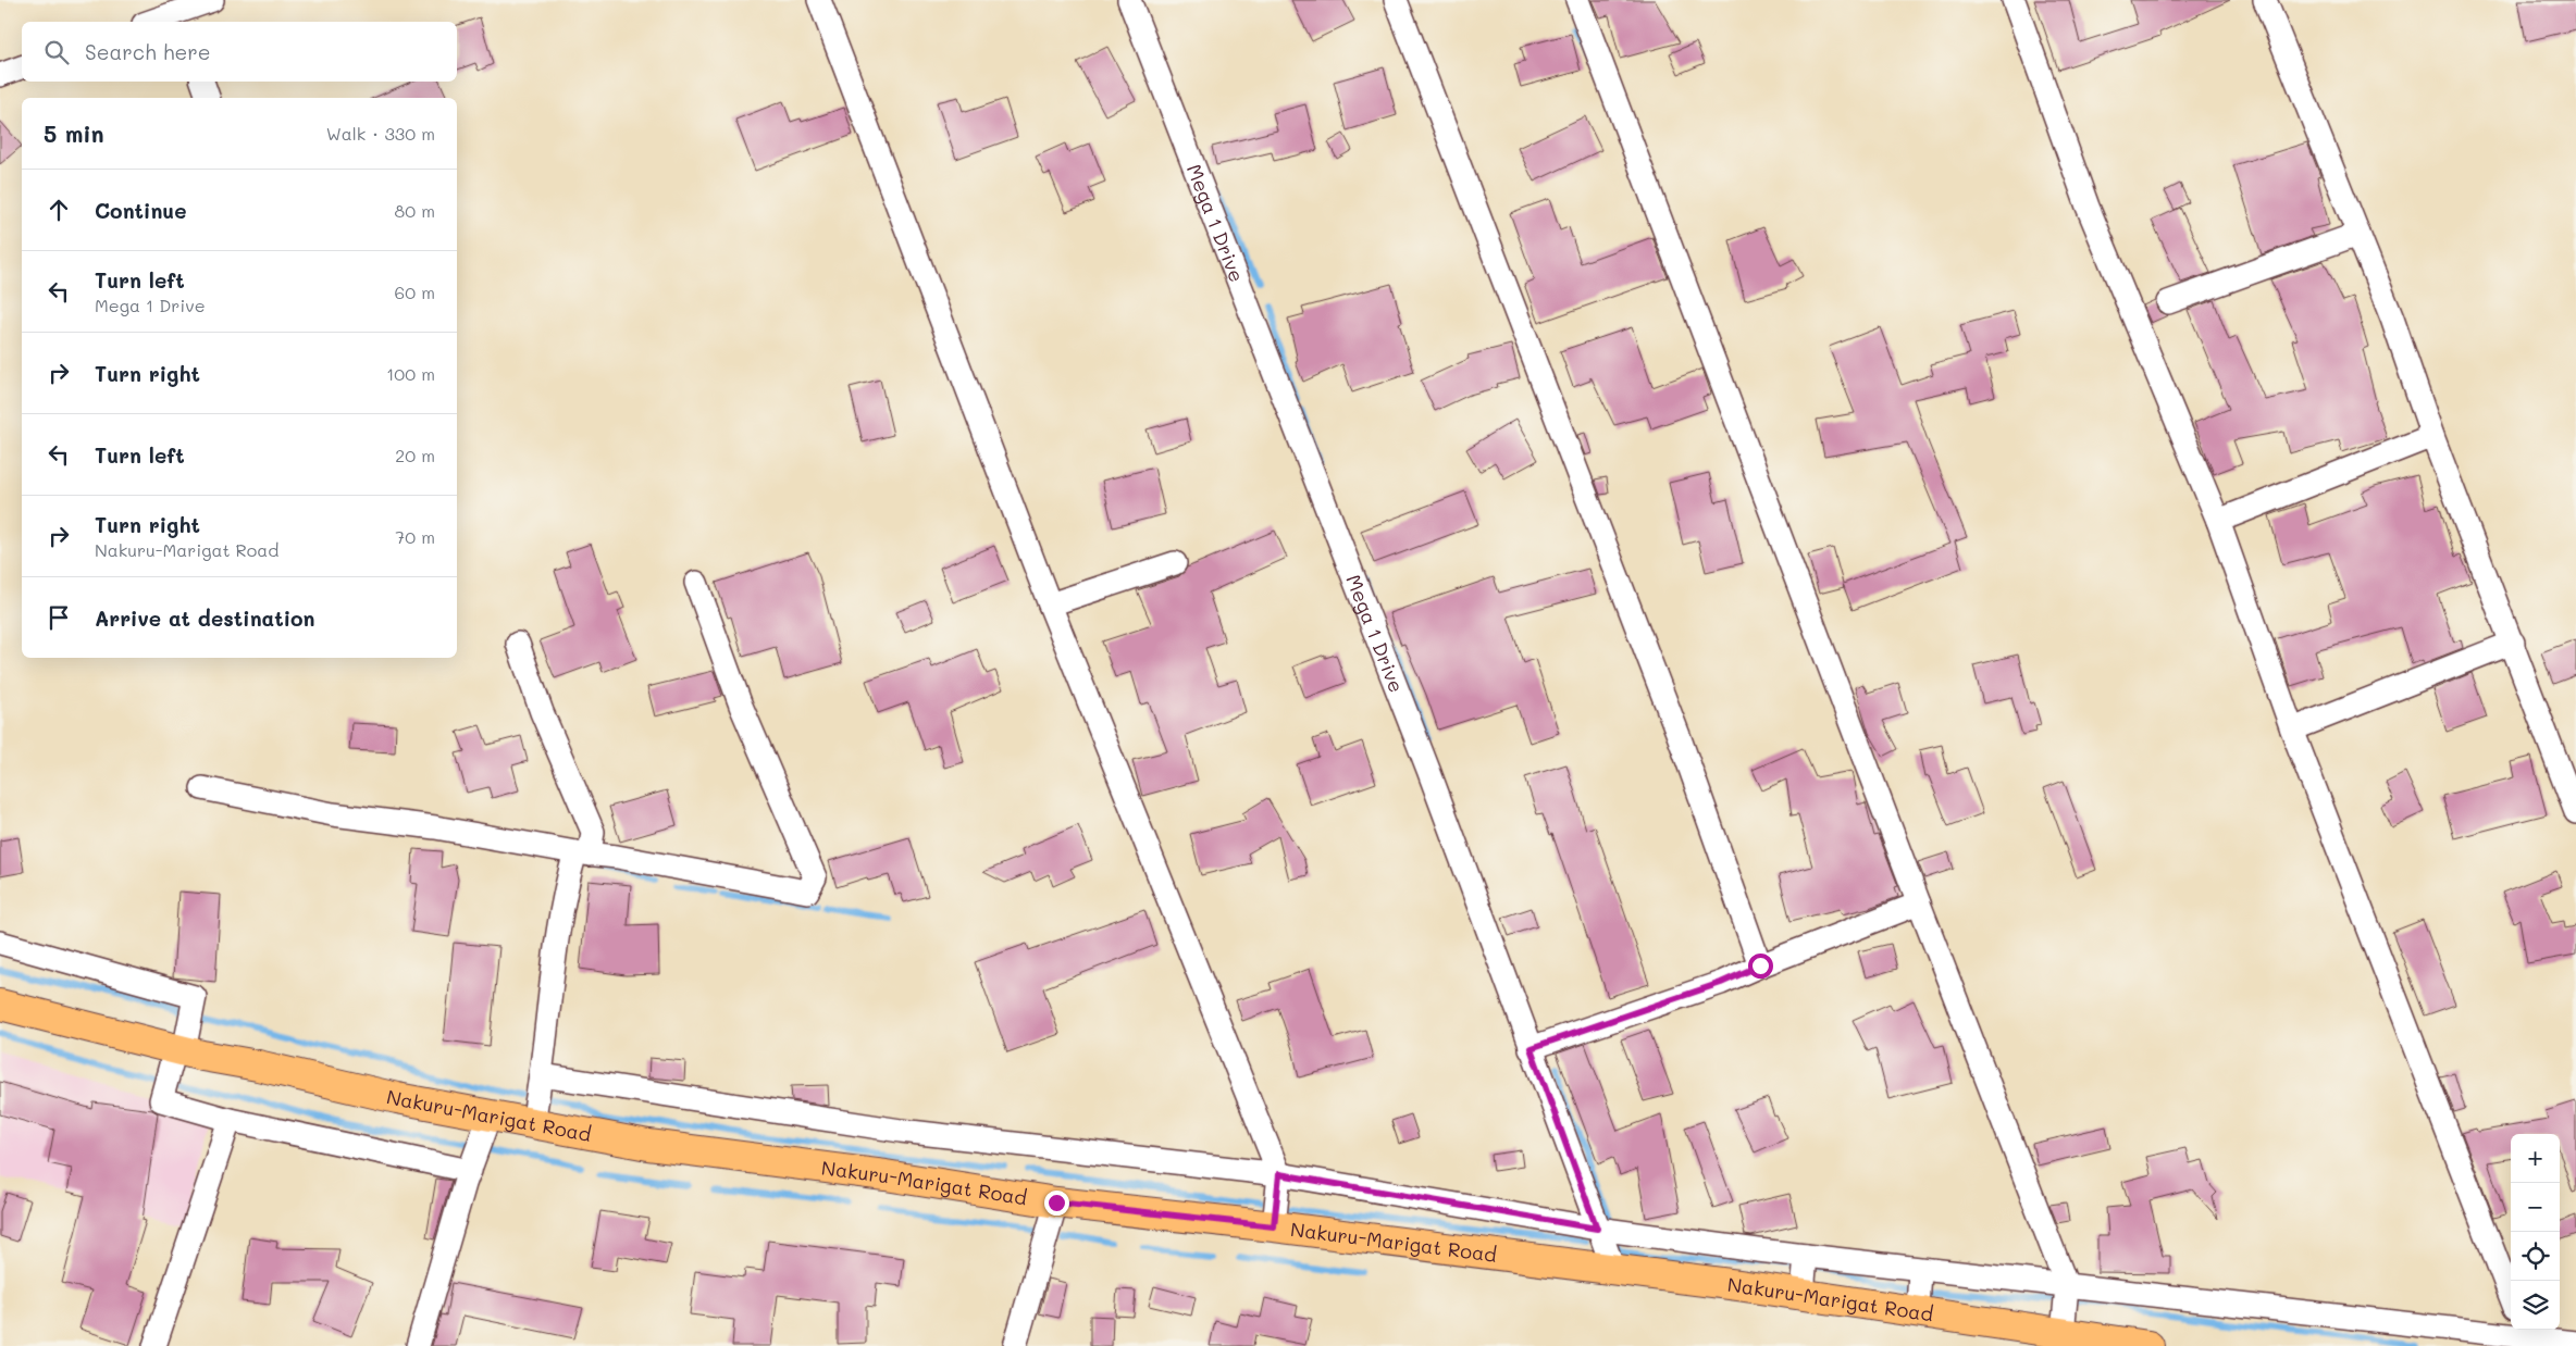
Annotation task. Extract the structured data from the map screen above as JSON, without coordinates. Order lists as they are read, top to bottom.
{
  "streets": {
    "main road": ["Nakuru-Marigat Road"],
    "street": ["Mega 1 Drive"]
  },
  "crossings": [
    ["Mega 1 Drive", "Nakuru-Marigat Road"]
  ],
  "page": {
    "search": "Search here",
    "heading": ["5 min", "Walk · 330 m"],
    "list": [
      ["Continue", "80 m"],
      ["Turn left", "Mega 1 Drive", "60 m"],
      ["Turn right", "100 m"],
      ["Turn left", "20 m"],
      ["Turn right", "Nakuru-Marigat Road", "70 m"],
      "Arrive at destination"
    ],
    "map_buttons": ["+", "−"]
  }
}
